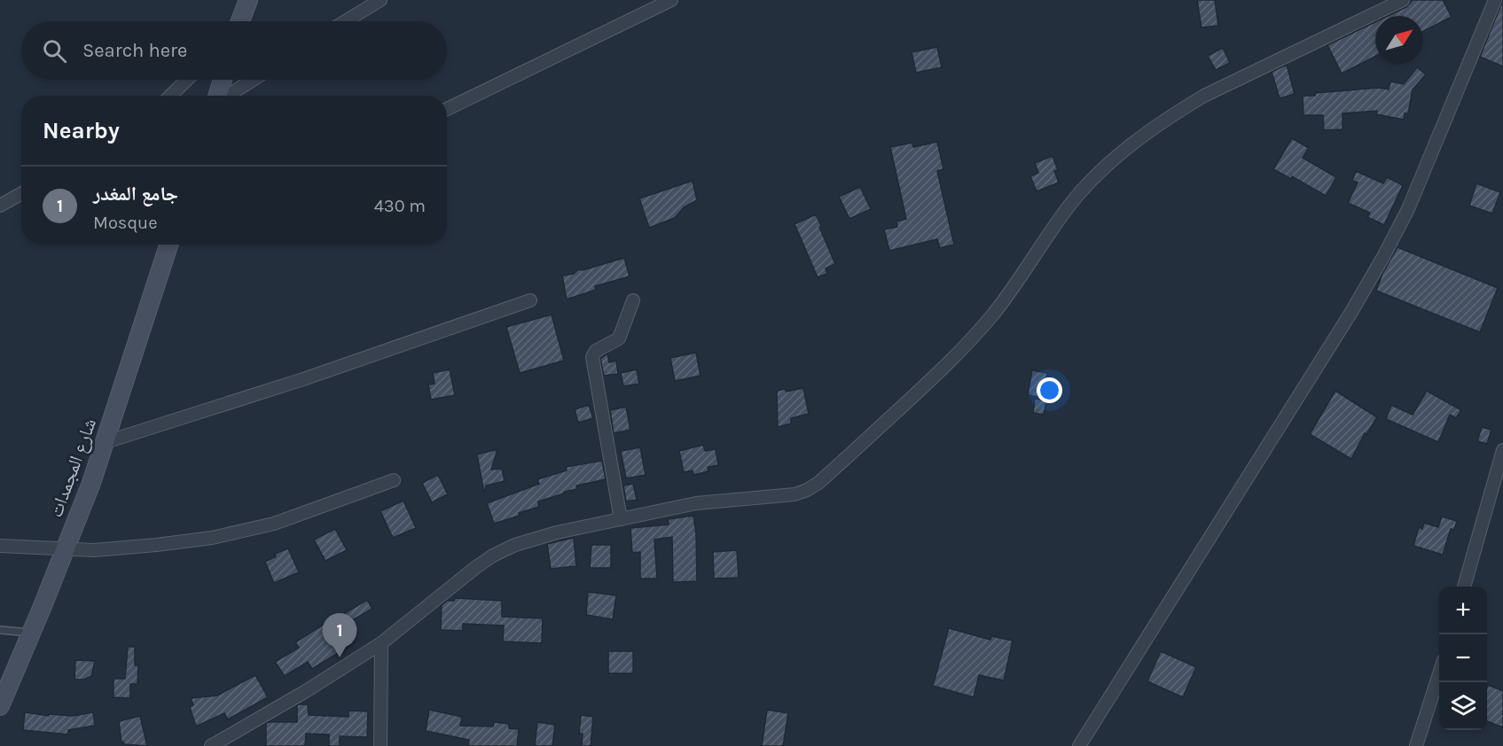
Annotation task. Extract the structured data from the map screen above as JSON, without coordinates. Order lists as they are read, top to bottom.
{
  "streets": {
    "main road": ["شارع المجمدات"]
  },
  "north": "top right",
  "page": {
    "search": "Search here",
    "heading": "Nearby",
    "list": [
      {
        "mark": "1",
        "name": "جامع المغدر",
        "note": "Mosque",
        "value": "430 m"
      }
    ],
    "map_buttons": ["+", "−"],
    "pins": "1"
  }
}
